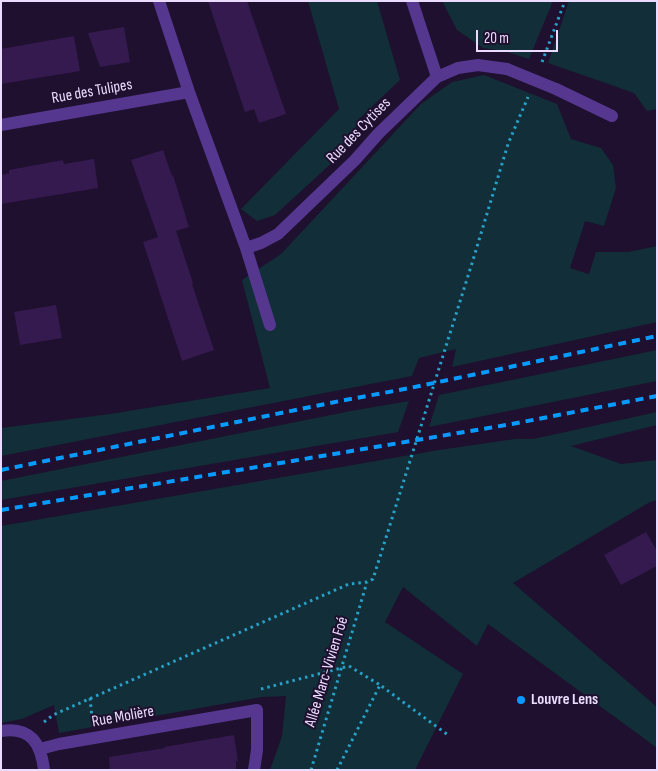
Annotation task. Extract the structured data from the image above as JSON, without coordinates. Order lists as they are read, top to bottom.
{
  "streets": {
    "street": ["Rue des Tulipes", "Rue des Cytises", "Rue Molière"],
    "path": ["Allée Marc-Vivien Foé"]
  },
  "places": ["Louvre Lens"],
  "scale_bar": "20 m"
}
